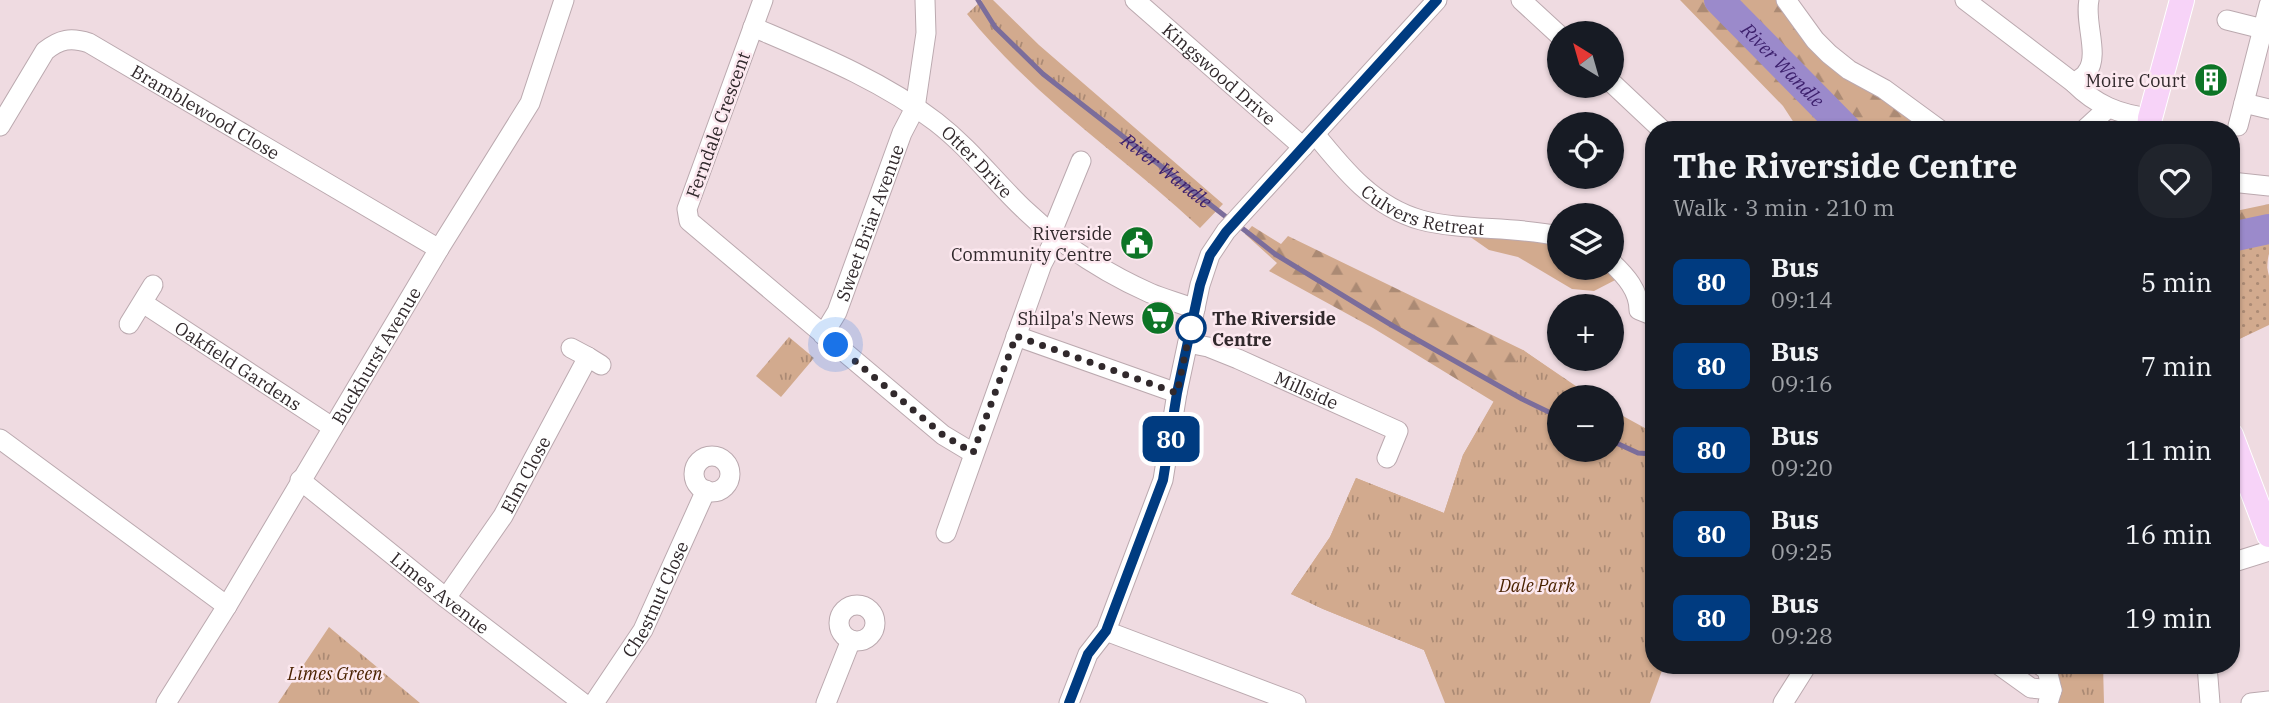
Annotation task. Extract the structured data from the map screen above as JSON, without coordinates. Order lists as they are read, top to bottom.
{
  "streets": {
    "street": [
      "Kingswood Drive",
      "Bramblewood Close",
      "Ferndale Crescent",
      "Otter Drive",
      "Culvers Retreat",
      "Sweet Briar Avenue",
      "Buckhurst Avenue",
      "Oakfield Gardens",
      "Millside",
      "Elm Close",
      "Limes Avenue",
      "Chestnut Close"
    ]
  },
  "crossings": [
    ["Kingswood Drive", "Culvers Retreat"],
    ["Bramblewood Close", "Buckhurst Avenue"],
    ["Ferndale Crescent", "Otter Drive"],
    ["Ferndale Crescent", "Sweet Briar Avenue"],
    ["Otter Drive", "Sweet Briar Avenue"],
    ["Buckhurst Avenue", "Oakfield Gardens"],
    ["Buckhurst Avenue", "Limes Avenue"],
    ["Elm Close", "Limes Avenue"]
  ],
  "water": ["River Wandle"],
  "parks": ["Dale Park", "Limes Green"],
  "places": {
    "building": ["Moire Court"],
    "public building": ["Riverside Community Centre"],
    "supermarket": ["Shilpa's News"],
    "other": ["The Riverside Centre"]
  },
  "lines": ["bus line 80"],
  "north": "top left",
  "page": {
    "on_map": "80",
    "map_buttons": ["+", "−"],
    "heading": ["The Riverside Centre", "Walk · 3 min · 210 m"],
    "list": [
      {
        "mark": "80",
        "name": "Bus",
        "note": "09:14",
        "value": "5 min"
      },
      {
        "mark": "80",
        "name": "Bus",
        "note": "09:16",
        "value": "7 min"
      },
      {
        "mark": "80",
        "name": "Bus",
        "note": "09:20",
        "value": "11 min"
      },
      {
        "mark": "80",
        "name": "Bus",
        "note": "09:25",
        "value": "16 min"
      },
      {
        "mark": "80",
        "name": "Bus",
        "note": "09:28",
        "value": "19 min"
      }
    ]
  }
}
